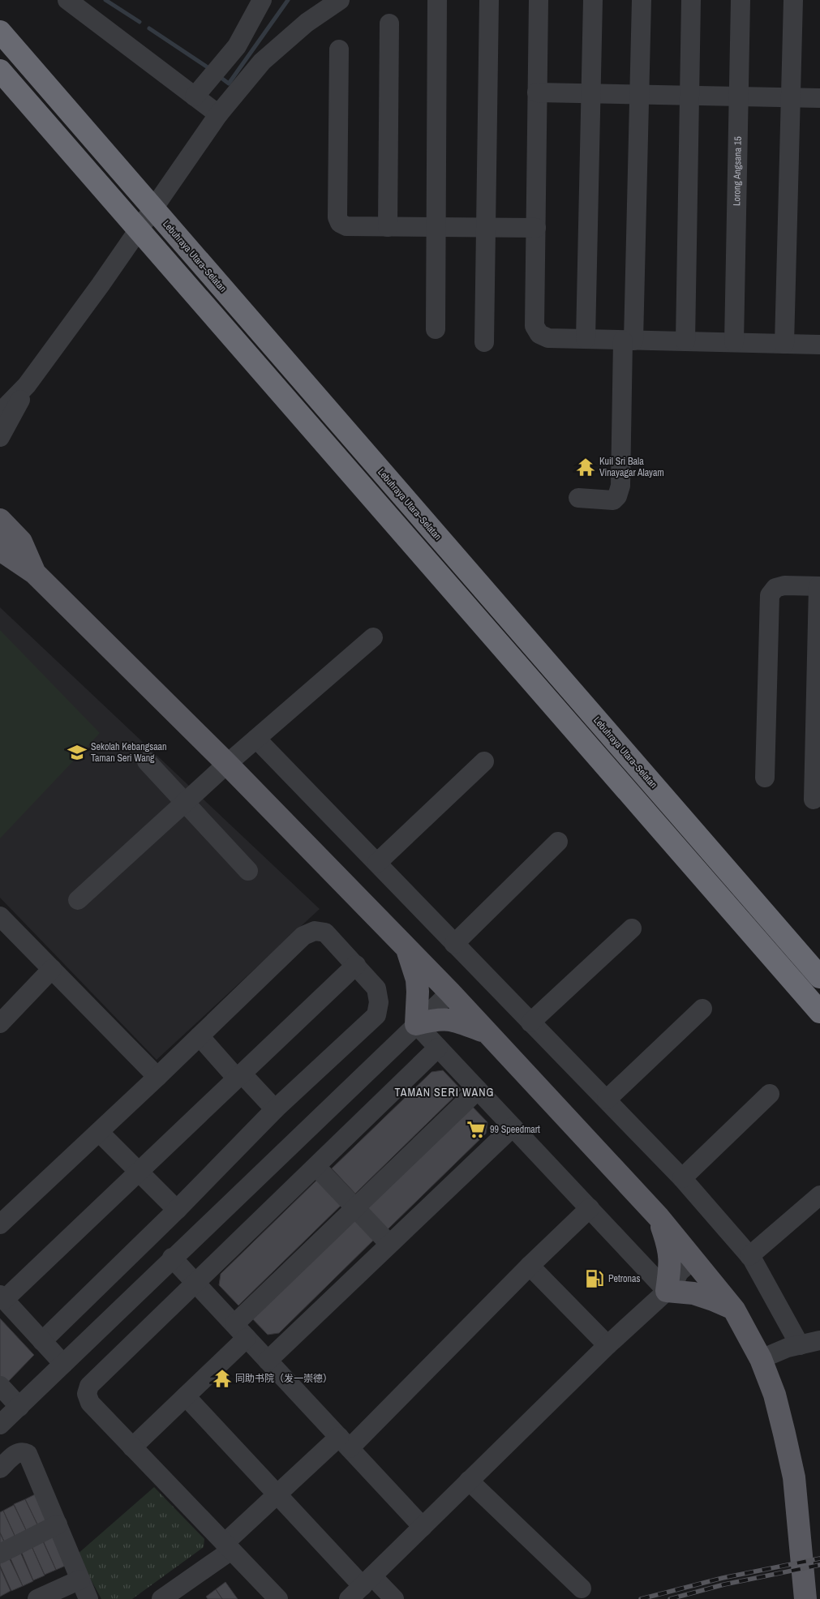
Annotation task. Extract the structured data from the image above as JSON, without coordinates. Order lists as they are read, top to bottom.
{
  "streets": {
    "highway": ["Lebuhraya Utara–Selatan"],
    "street": ["Lorong Angsana 15"]
  },
  "districts": ["TAMAN SERI WANG"],
  "places": {
    "temple": ["Kuil Sri Bala Vinayagar Alayam", "同助书院（发一崇德）"],
    "school or university": ["Sekolah Kebangsaan Taman Seri Wang"],
    "supermarket": ["99 Speedmart"],
    "fuel station": ["Petronas"]
  }
}
